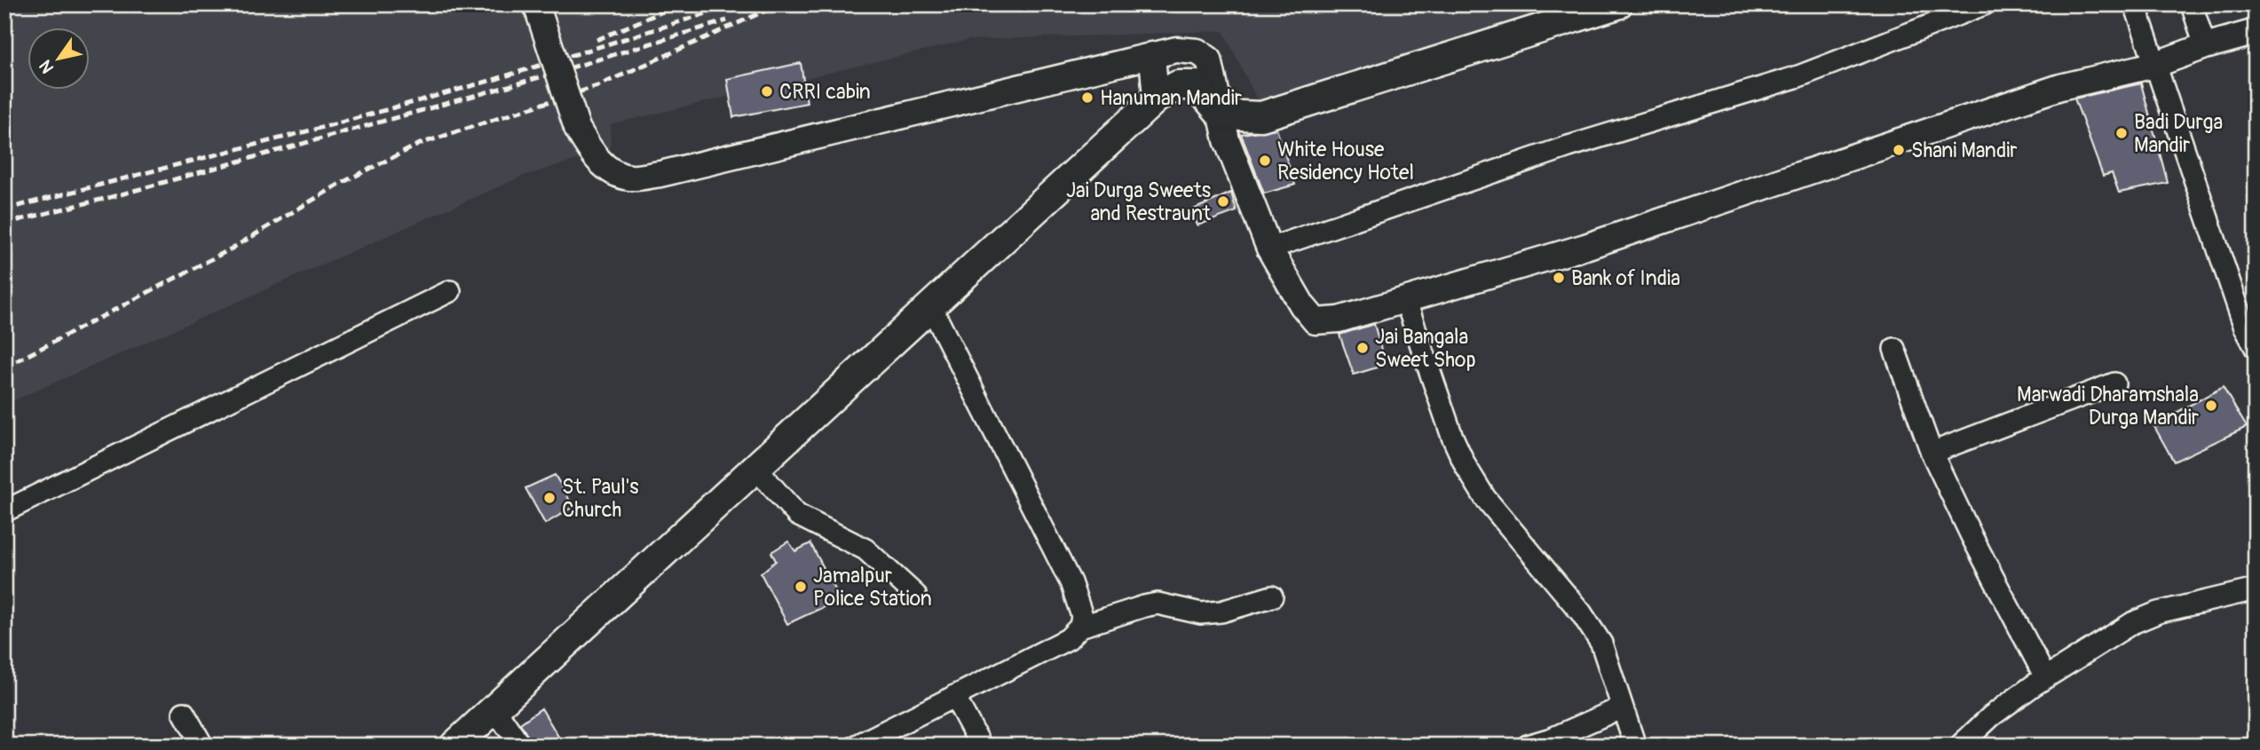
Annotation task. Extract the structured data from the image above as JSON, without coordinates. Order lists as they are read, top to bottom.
{
  "places": [
    "CRRI cabin",
    "Hanuman Mandir",
    "Badi Durga Mandir",
    "Shani Mandir",
    "White House Residency Hotel",
    "Jai Durga Sweets and Restraunt",
    "Bank of India",
    "Jai Bangala Sweet Shop",
    "Marwadi Dharamshala Durga Mandir",
    "St. Paul's Church",
    "Jamalpur Police Station"
  ],
  "north": "bottom left"
}
